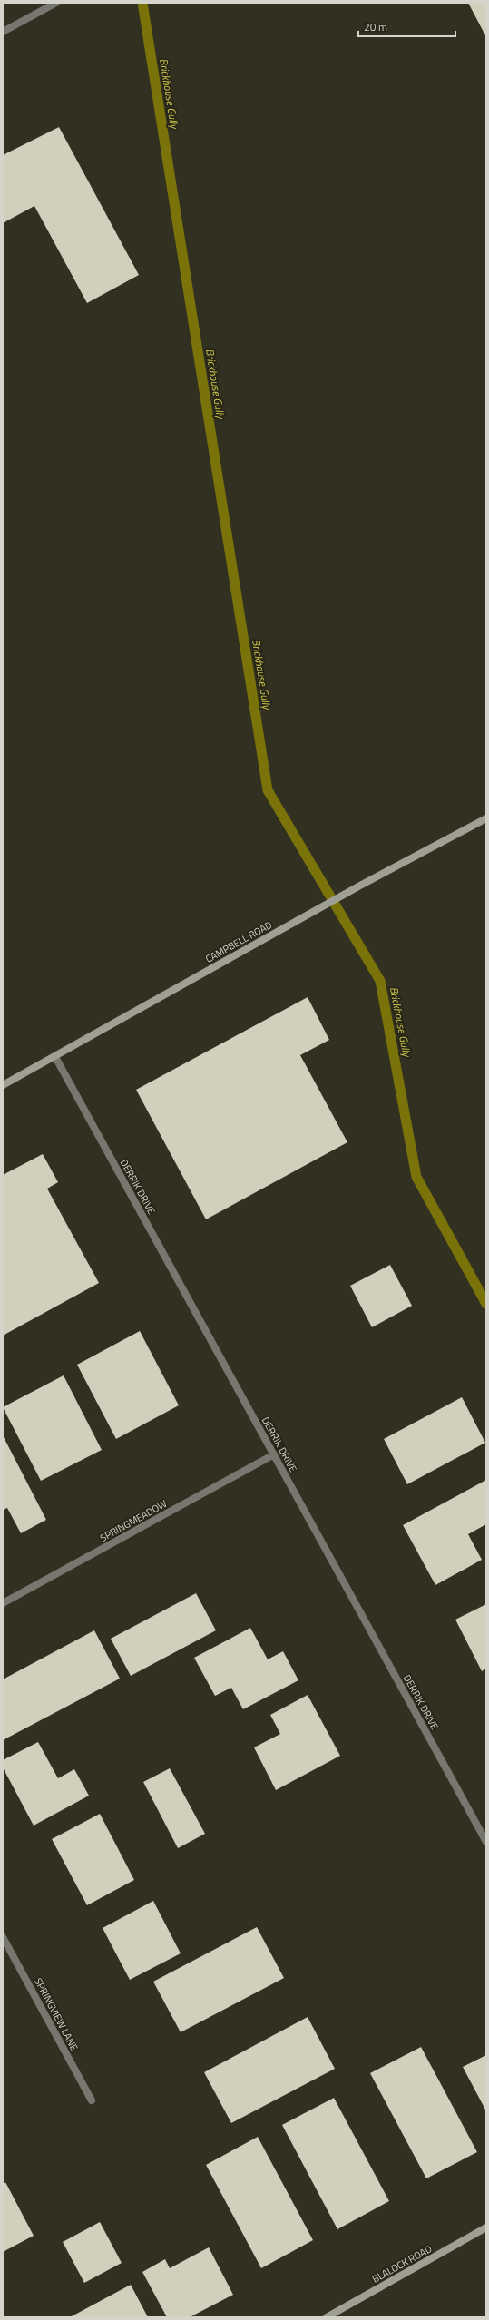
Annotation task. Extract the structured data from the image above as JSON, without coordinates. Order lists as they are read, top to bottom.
{
  "streets": {
    "street": [
      "CAMPBELL ROAD",
      "DERRIK DRIVE",
      "SPRINGMEADOW",
      "SPRINGVIEW LANE",
      "BLALOCK ROAD"
    ]
  },
  "crossings": [
    ["CAMPBELL ROAD", "DERRIK DRIVE"],
    ["DERRIK DRIVE", "SPRINGMEADOW"]
  ],
  "water": ["Brickhouse Gully"],
  "scale_bar": "20 m"
}
